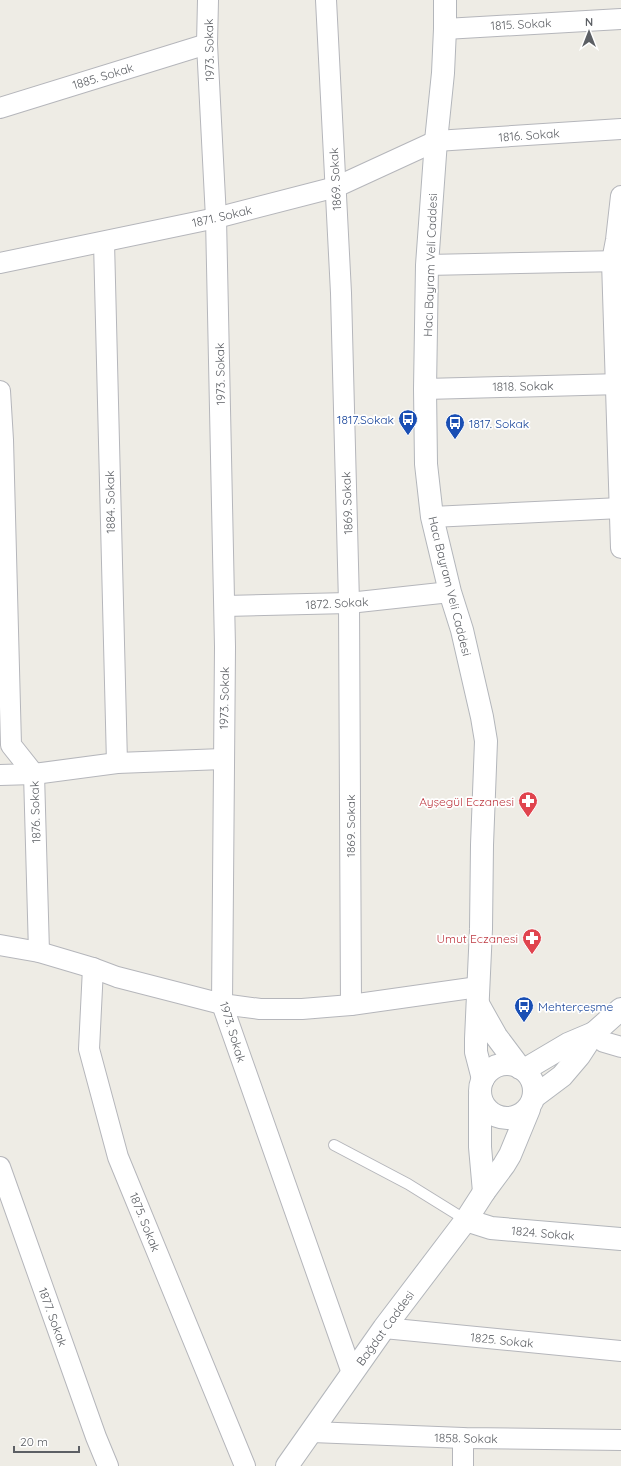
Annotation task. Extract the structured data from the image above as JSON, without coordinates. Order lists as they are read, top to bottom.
{
  "streets": {
    "main road": ["Hacı Bayram Veli Caddesi", "1824. Sokak", "Bağdat Caddesi"],
    "street": [
      "1815. Sokak",
      "1973. Sokak",
      "1885. Sokak",
      "1816. Sokak",
      "1869. Sokak",
      "1871. Sokak",
      "1818. Sokak",
      "1884. Sokak",
      "1872. Sokak",
      "1876. Sokak",
      "1875. Sokak",
      "1877. Sokak",
      "1825. Sokak",
      "1858. Sokak"
    ]
  },
  "crossings": [
    ["1815. Sokak", "Hacı Bayram Veli Caddesi"],
    ["1973. Sokak", "1885. Sokak"],
    ["1973. Sokak", "1871. Sokak"],
    ["1973. Sokak", "1872. Sokak"],
    ["1973. Sokak", "Bağdat Caddesi"],
    ["1816. Sokak", "1871. Sokak"],
    ["1816. Sokak", "Hacı Bayram Veli Caddesi"],
    ["1869. Sokak", "1871. Sokak"],
    ["1869. Sokak", "1872. Sokak"],
    ["1871. Sokak", "Hacı Bayram Veli Caddesi"],
    ["1871. Sokak", "1884. Sokak"],
    ["Hacı Bayram Veli Caddesi", "1818. Sokak"],
    ["Hacı Bayram Veli Caddesi", "1872. Sokak"],
    ["Hacı Bayram Veli Caddesi", "Bağdat Caddesi"],
    ["1824. Sokak", "Bağdat Caddesi"],
    ["Bağdat Caddesi", "1825. Sokak"],
    ["Bağdat Caddesi", "1858. Sokak"]
  ],
  "places": {
    "bus stop": ["1817.Sokak", "1817. Sokak", "Mehterçeşme"],
    "pharmacy": ["Ayşegül Eczanesi", "Umut Eczanesi"]
  },
  "scale_bar": "20 m",
  "north": "top"
}
